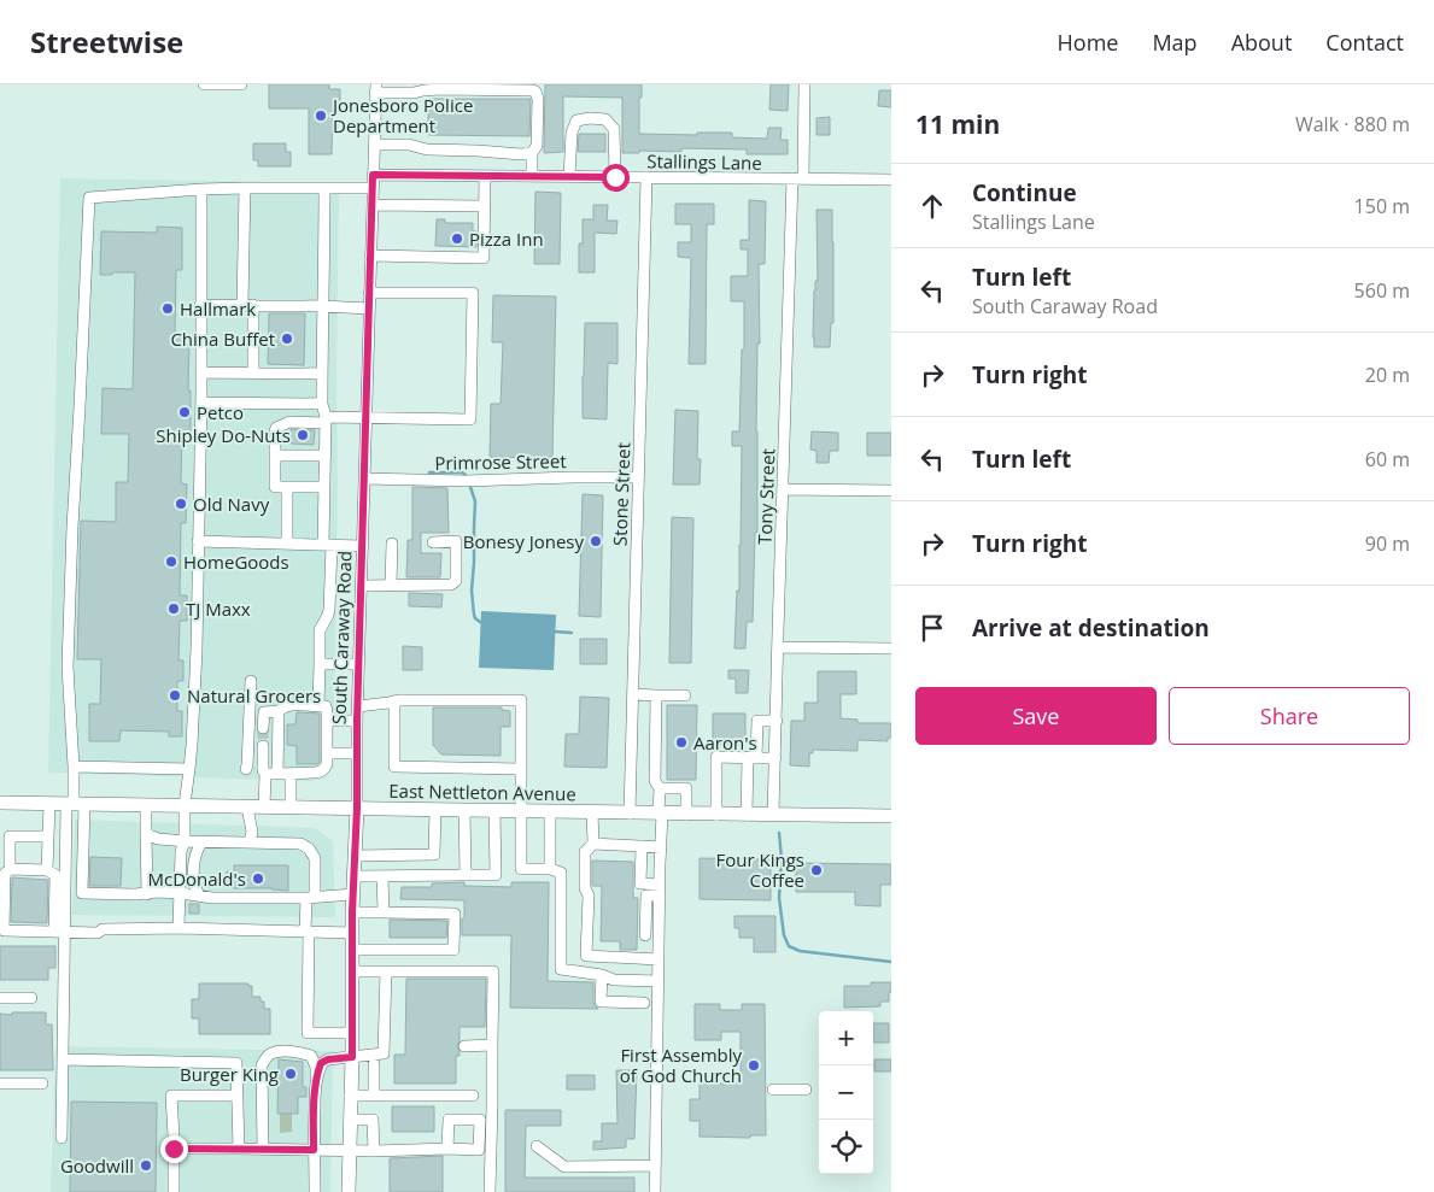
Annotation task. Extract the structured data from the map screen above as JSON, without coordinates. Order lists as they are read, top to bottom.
{
  "streets": {
    "main road": ["South Caraway Road", "East Nettleton Avenue"],
    "street": [
      "Stallings Lane",
      "Primrose Street",
      "Stone Street",
      "Tony Street"
    ]
  },
  "crossings": [
    ["Stallings Lane", "Stone Street"],
    ["Stallings Lane", "Tony Street"],
    ["Stallings Lane", "South Caraway Road"],
    ["Primrose Street", "Stone Street"],
    ["Primrose Street", "South Caraway Road"],
    ["Stone Street", "East Nettleton Avenue"],
    ["Tony Street", "East Nettleton Avenue"],
    ["South Caraway Road", "East Nettleton Avenue"]
  ],
  "places": [
    "Jonesboro Police Department",
    "Pizza Inn",
    "Hallmark",
    "China Buffet",
    "Petco",
    "Shipley Do-Nuts",
    "Old Navy",
    "Bonesy Jonesy",
    "HomeGoods",
    "TJ Maxx",
    "Natural Grocers",
    "Aaron's",
    "Four Kings Coffee",
    "McDonald's",
    "First Assembly of God Church",
    "Burger King",
    "Goodwill"
  ],
  "page": {
    "header": "Streetwise",
    "nav": [
      "Home",
      "Map",
      "About",
      "Contact"
    ],
    "heading": ["11 min", "Walk · 880 m"],
    "list": [
      ["Continue", "Stallings Lane", "150 m"],
      ["Turn left", "South Caraway Road", "560 m"],
      ["Turn right", "20 m"],
      ["Turn left", "60 m"],
      ["Turn right", "90 m"],
      "Arrive at destination"
    ],
    "buttons": ["Save", "Share"],
    "map_buttons": ["+", "−"]
  }
}
